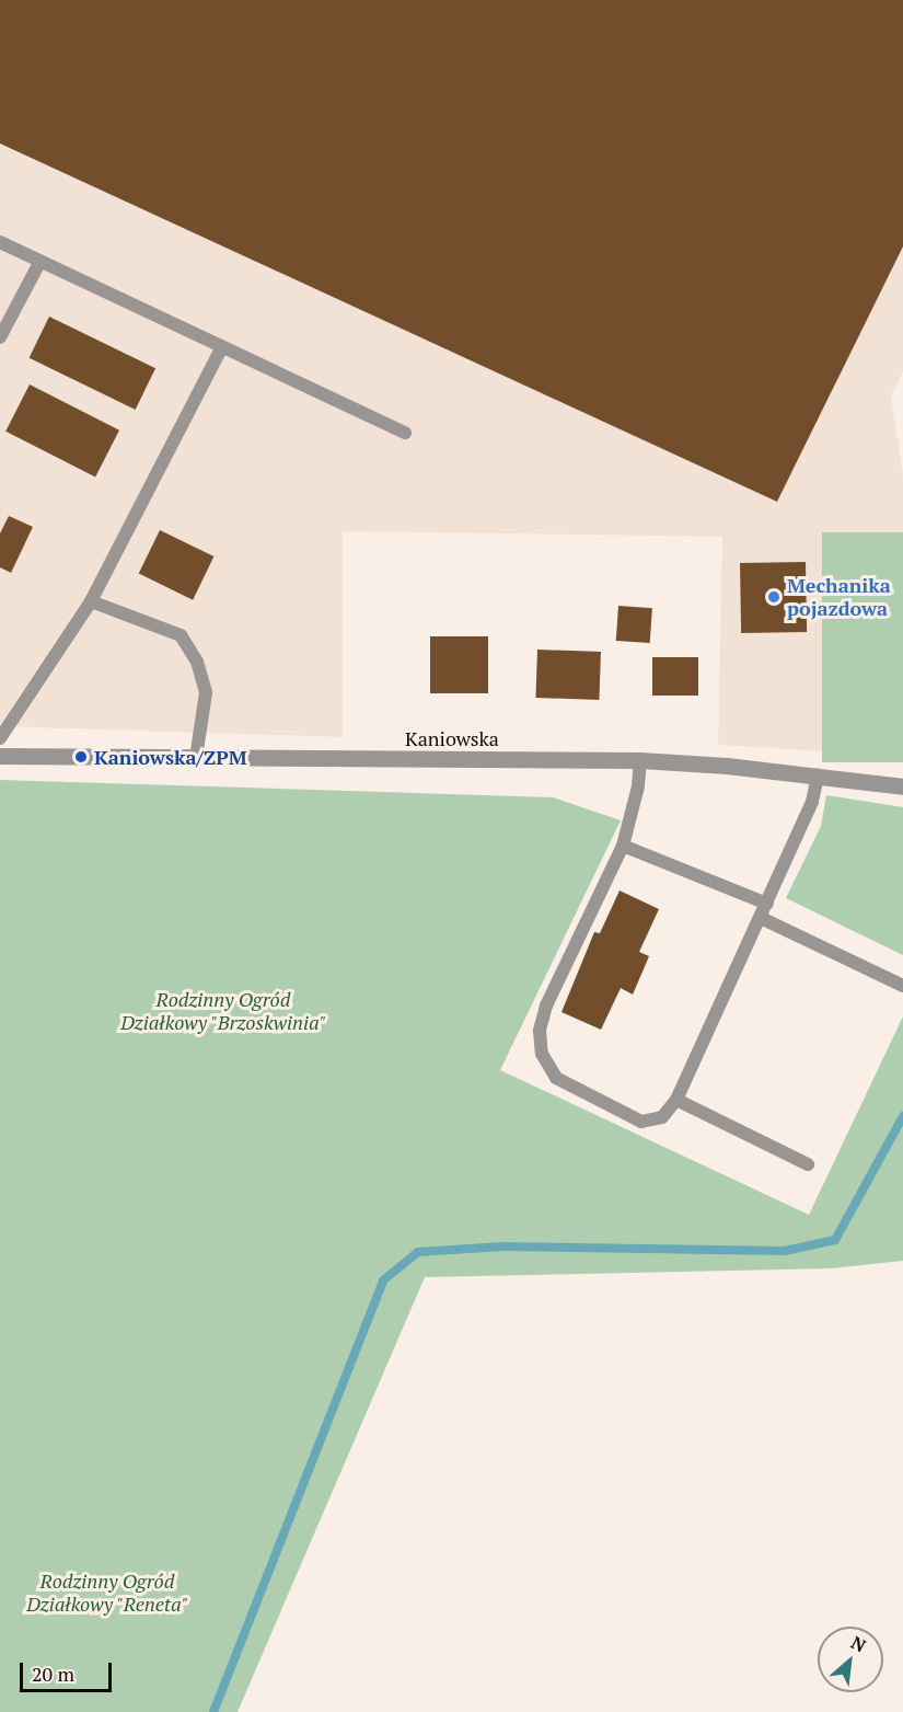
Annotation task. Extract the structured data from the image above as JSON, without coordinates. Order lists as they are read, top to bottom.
{
  "streets": {
    "street": ["Kaniowska"]
  },
  "parks": ["Rodzinny Ogród Działkowy \"Brzoskwinia\"", "Rodzinny Ogród Działkowy \"Reneta\""],
  "places": ["Mechanika pojazdowa", "Kaniowska/ZPM"],
  "scale_bar": "20 m",
  "north": "top right"
}
